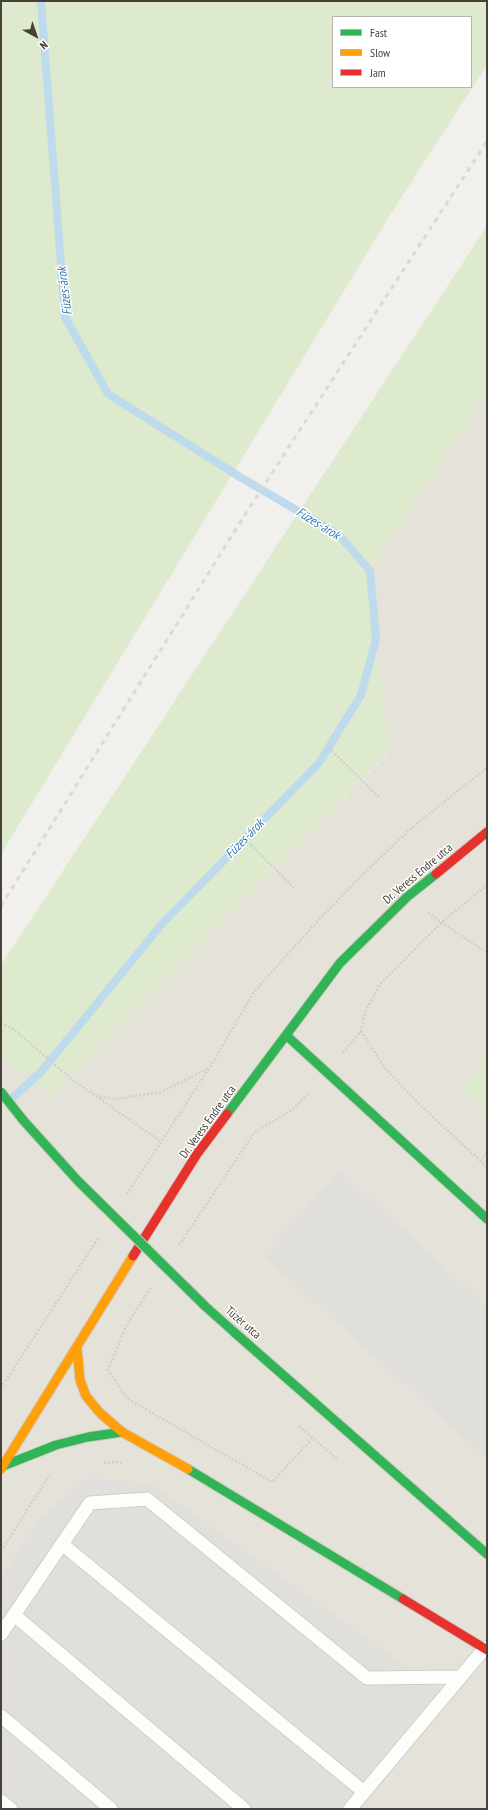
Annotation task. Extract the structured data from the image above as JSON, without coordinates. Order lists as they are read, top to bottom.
{
  "streets": {
    "street": ["Dr. Veress Endre utca", "Tüzér utca"]
  },
  "water": ["Füzes-árok"],
  "legend": ["Fast", "Slow", "Jam"],
  "north": "bottom right"
}
